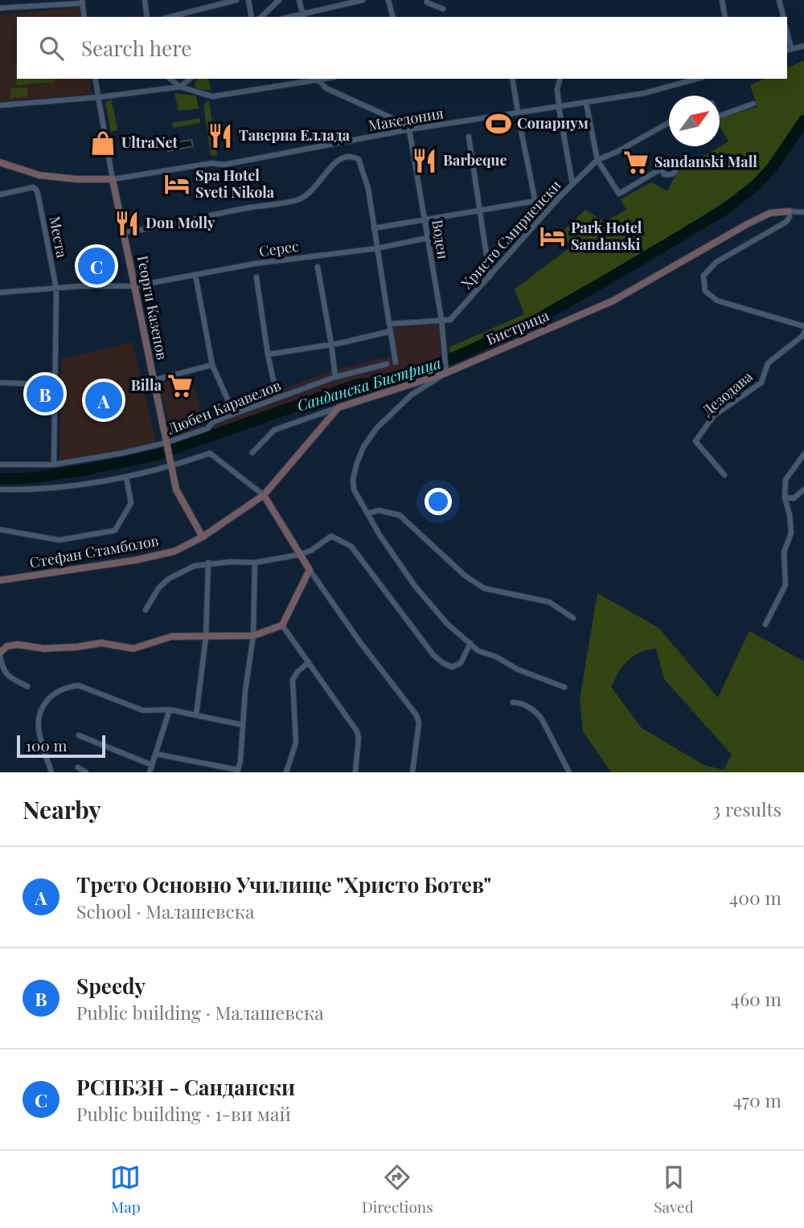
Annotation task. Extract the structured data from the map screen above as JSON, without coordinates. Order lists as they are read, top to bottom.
{
  "streets": {
    "street": [
      "Македония",
      "Христо Смирненски",
      "Места",
      "Воден",
      "Серес",
      "Георги Казепов",
      "Бистрица",
      "Дезодава",
      "Любен Каравелов",
      "Стефан Стамболов"
    ]
  },
  "crossings": [
    ["Македония", "Воден"],
    ["Македония", "Георги Казепов"],
    ["Христо Смирненски", "Воден"],
    ["Места", "Серес"],
    ["Места", "Любен Каравелов"],
    ["Воден", "Серес"],
    ["Воден", "Бистрица"],
    ["Серес", "Георги Казепов"],
    ["Георги Казепов", "Любен Каравелов"],
    ["Георги Казепов", "Стефан Стамболов"],
    ["Бистрица", "Стефан Стамболов"]
  ],
  "water": ["Санданска Бистрица"],
  "places": {
    "sports": ["Сопариум"],
    "restaurant": ["Таверна Еллада", "Barbeque", "Don Molly"],
    "shop": ["UltraNet"],
    "supermarket": ["Sandanski Mall", "Billa"],
    "hotel": ["Spa Hotel Sveti Nikola", "Park Hotel Sandanski"]
  },
  "scale_bar": "100 m",
  "north": "top right",
  "page": {
    "search": "Search here",
    "pins": ["C", "B", "A"],
    "scale": "100 m",
    "heading": ["Nearby", "3 results"],
    "list": [
      {
        "mark": "A",
        "name": "Трето Основно Училище \"Христо Ботев\"",
        "note": "School · Малашевска",
        "value": "400 m"
      },
      {
        "mark": "B",
        "name": "Speedy",
        "note": "Public building · Малашевска",
        "value": "460 m"
      },
      {
        "mark": "C",
        "name": "РСПБЗН - Сандански",
        "note": "Public building · 1-ви май",
        "value": "470 m"
      }
    ],
    "nav": ["Map", "Directions", "Saved"]
  }
}
